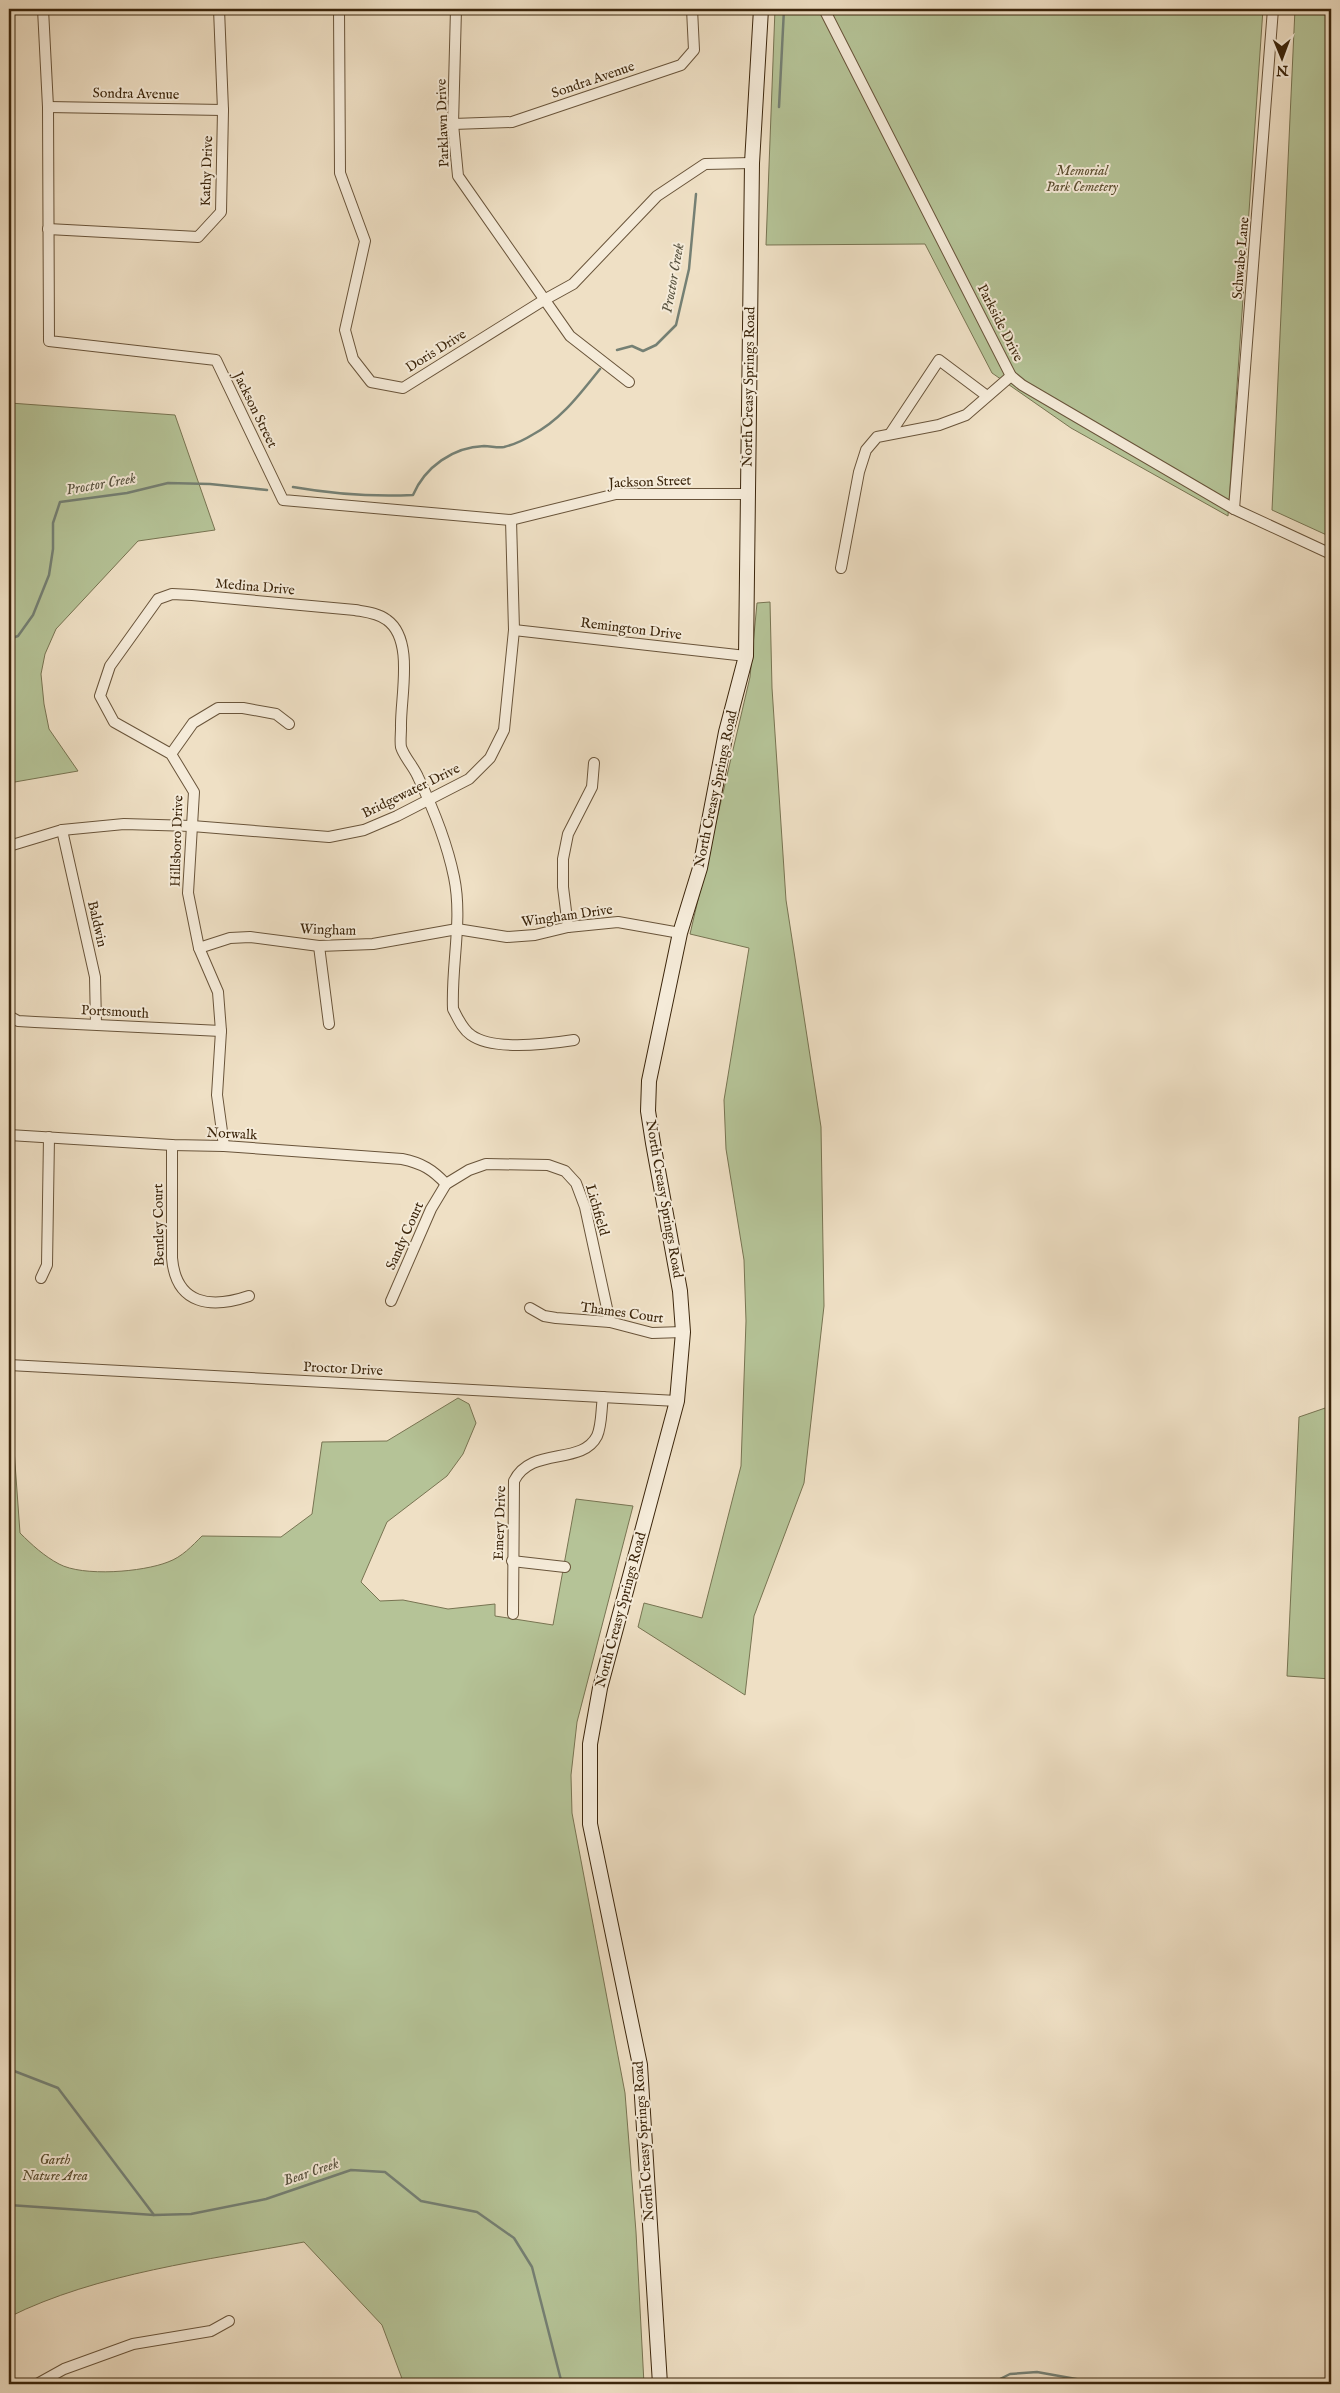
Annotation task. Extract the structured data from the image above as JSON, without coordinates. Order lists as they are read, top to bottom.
{
  "streets": {
    "street": [
      "Sondra Avenue",
      "Parklawn Drive",
      "Kathy Drive",
      "Schwabe Lane",
      "Parkside Drive",
      "Doris Drive",
      "North Creasy Springs Road",
      "Jackson Street",
      "Medina Drive",
      "Remington Drive",
      "Bridgewater Drive",
      "Hillsboro Drive",
      "Wingham Drive",
      "Baldwin",
      "Wingham",
      "Portsmouth",
      "Norwalk",
      "Lichfield",
      "Bentley Court",
      "Sandy Court",
      "Thames Court",
      "Proctor Drive",
      "Emery Drive"
    ]
  },
  "crossings": [
    ["Sondra Avenue", "Parklawn Drive"],
    ["Sondra Avenue", "Kathy Drive"],
    ["Sondra Avenue", "Jackson Street"],
    ["Parklawn Drive", "Doris Drive"],
    ["Kathy Drive", "Jackson Street"],
    ["Schwabe Lane", "Parkside Drive"],
    ["Doris Drive", "North Creasy Springs Road"],
    ["North Creasy Springs Road", "Jackson Street"],
    ["North Creasy Springs Road", "Remington Drive"],
    ["North Creasy Springs Road", "Wingham Drive"],
    ["North Creasy Springs Road", "Thames Court"],
    ["North Creasy Springs Road", "Proctor Drive"],
    ["Jackson Street", "Bridgewater Drive"],
    ["Medina Drive", "Bridgewater Drive"],
    ["Medina Drive", "Hillsboro Drive"],
    ["Medina Drive", "Wingham Drive"],
    ["Medina Drive", "Wingham"],
    ["Remington Drive", "Bridgewater Drive"],
    ["Bridgewater Drive", "Hillsboro Drive"],
    ["Bridgewater Drive", "Baldwin"],
    ["Hillsboro Drive", "Wingham"],
    ["Hillsboro Drive", "Portsmouth"],
    ["Hillsboro Drive", "Norwalk"],
    ["Wingham Drive", "Wingham"],
    ["Baldwin", "Portsmouth"],
    ["Norwalk", "Lichfield"],
    ["Norwalk", "Bentley Court"],
    ["Norwalk", "Sandy Court"],
    ["Lichfield", "Sandy Court"],
    ["Lichfield", "Thames Court"],
    ["Proctor Drive", "Emery Drive"]
  ],
  "water": ["Proctor Creek", "Bear Creek"],
  "parks": ["Memorial Park Cemetery", "Garth Nature Area"],
  "north": "bottom"
}
